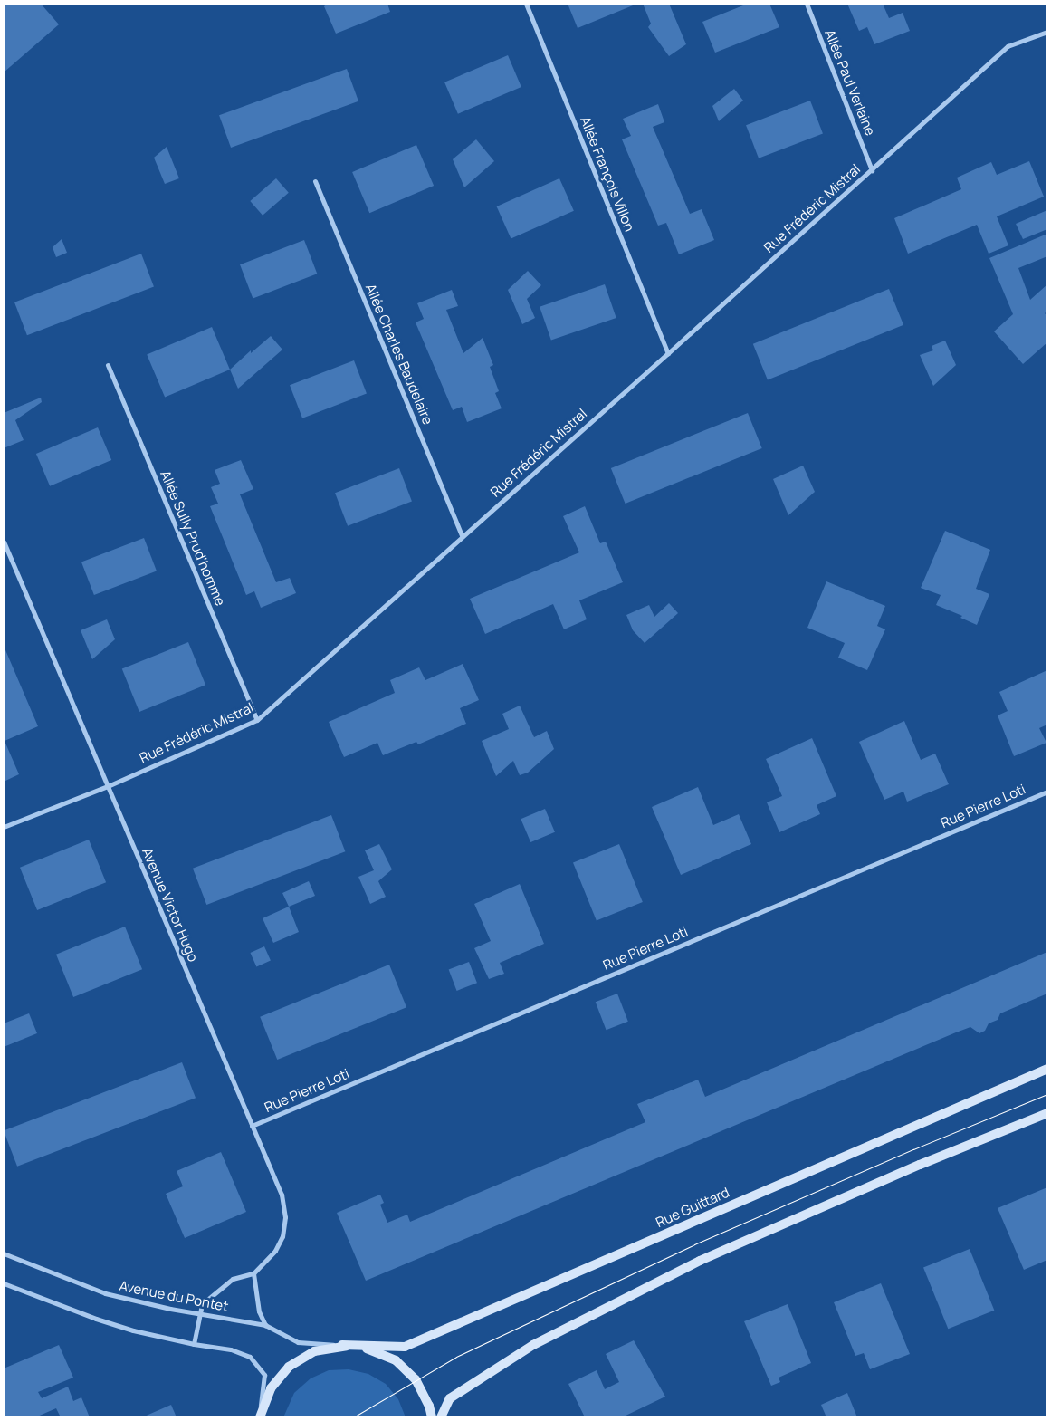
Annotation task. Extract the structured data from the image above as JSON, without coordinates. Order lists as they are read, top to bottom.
{
  "streets": {
    "main road": ["Rue Guittard"],
    "street": [
      "Allée Paul Verlaine",
      "Allée François Villon",
      "Rue Frédéric Mistral",
      "Allée Charles Baudelaire",
      "Allée Sully Prud'homme",
      "Rue Pierre Loti",
      "Avenue Victor Hugo",
      "Avenue du Pontet"
    ]
  },
  "crossings": [
    ["Allée Paul Verlaine", "Rue Frédéric Mistral"],
    ["Allée François Villon", "Rue Frédéric Mistral"],
    ["Rue Frédéric Mistral", "Allée Charles Baudelaire"],
    ["Rue Frédéric Mistral", "Allée Sully Prud'homme"],
    ["Rue Frédéric Mistral", "Avenue Victor Hugo"],
    ["Rue Pierre Loti", "Avenue Victor Hugo"],
    ["Rue Guittard", "Avenue du Pontet"]
  ]
}
